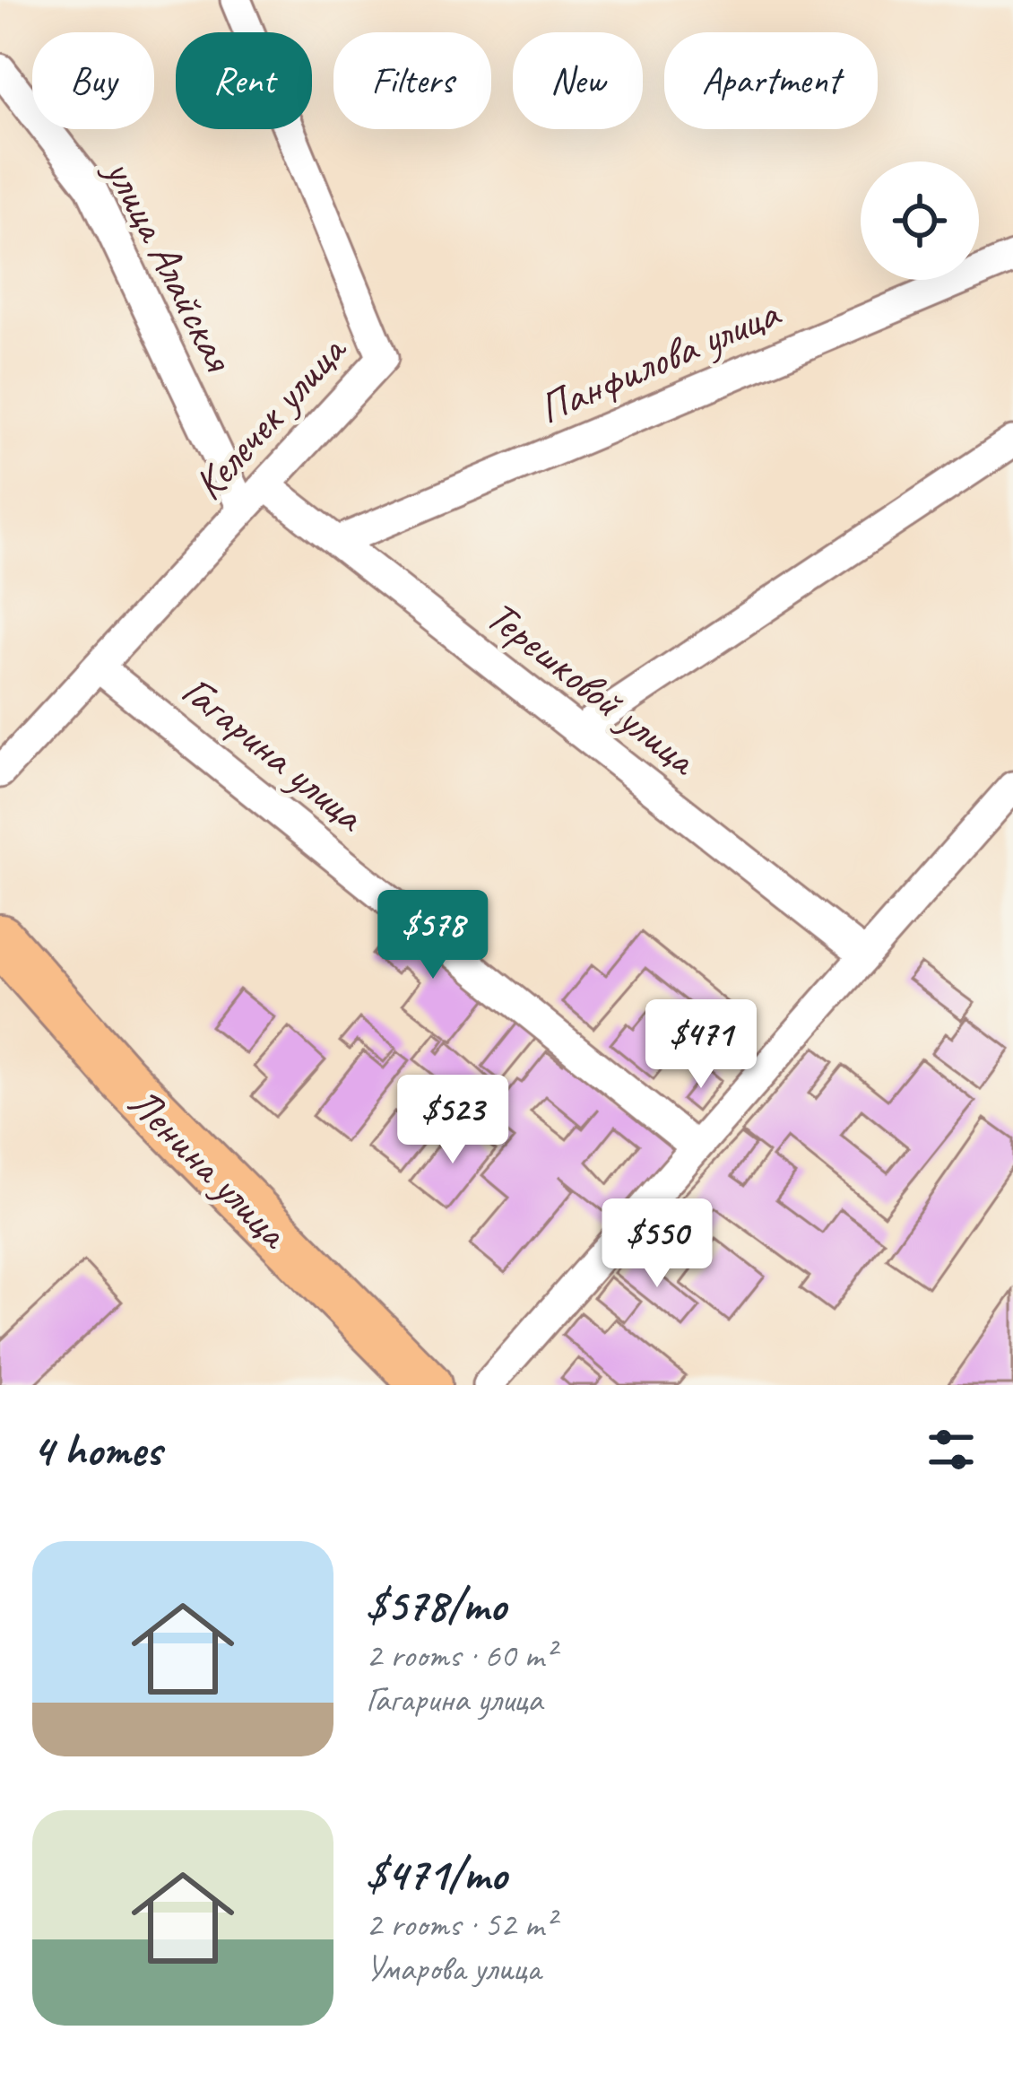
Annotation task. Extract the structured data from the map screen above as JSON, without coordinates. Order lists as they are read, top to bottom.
{
  "streets": {
    "main road": ["Ленина улица"],
    "street": [
      "улица Алайская",
      "Панфилова улица",
      "Келечек улица",
      "Терешковой улица",
      "Гагарина улица"
    ]
  },
  "crossings": [
    ["улица Алайская", "Келечек улица"],
    ["Панфилова улица", "Терешковой улица"],
    ["Келечек улица", "Терешковой улица"],
    ["Келечек улица", "Гагарина улица"]
  ],
  "page": {
    "chip": [
      "Buy",
      "Rent",
      "Filters",
      "New",
      "Apartment"
    ],
    "price": [
      "$578",
      "$471",
      "$523",
      "$550"
    ],
    "heading": "4 homes",
    "list": [
      {
        "name": "$578/mo",
        "note": "2 rooms · 60 m² · Гагарина улица"
      },
      {
        "name": "$471/mo",
        "note": "2 rooms · 52 m² · Умарова улица"
      }
    ]
  }
}
